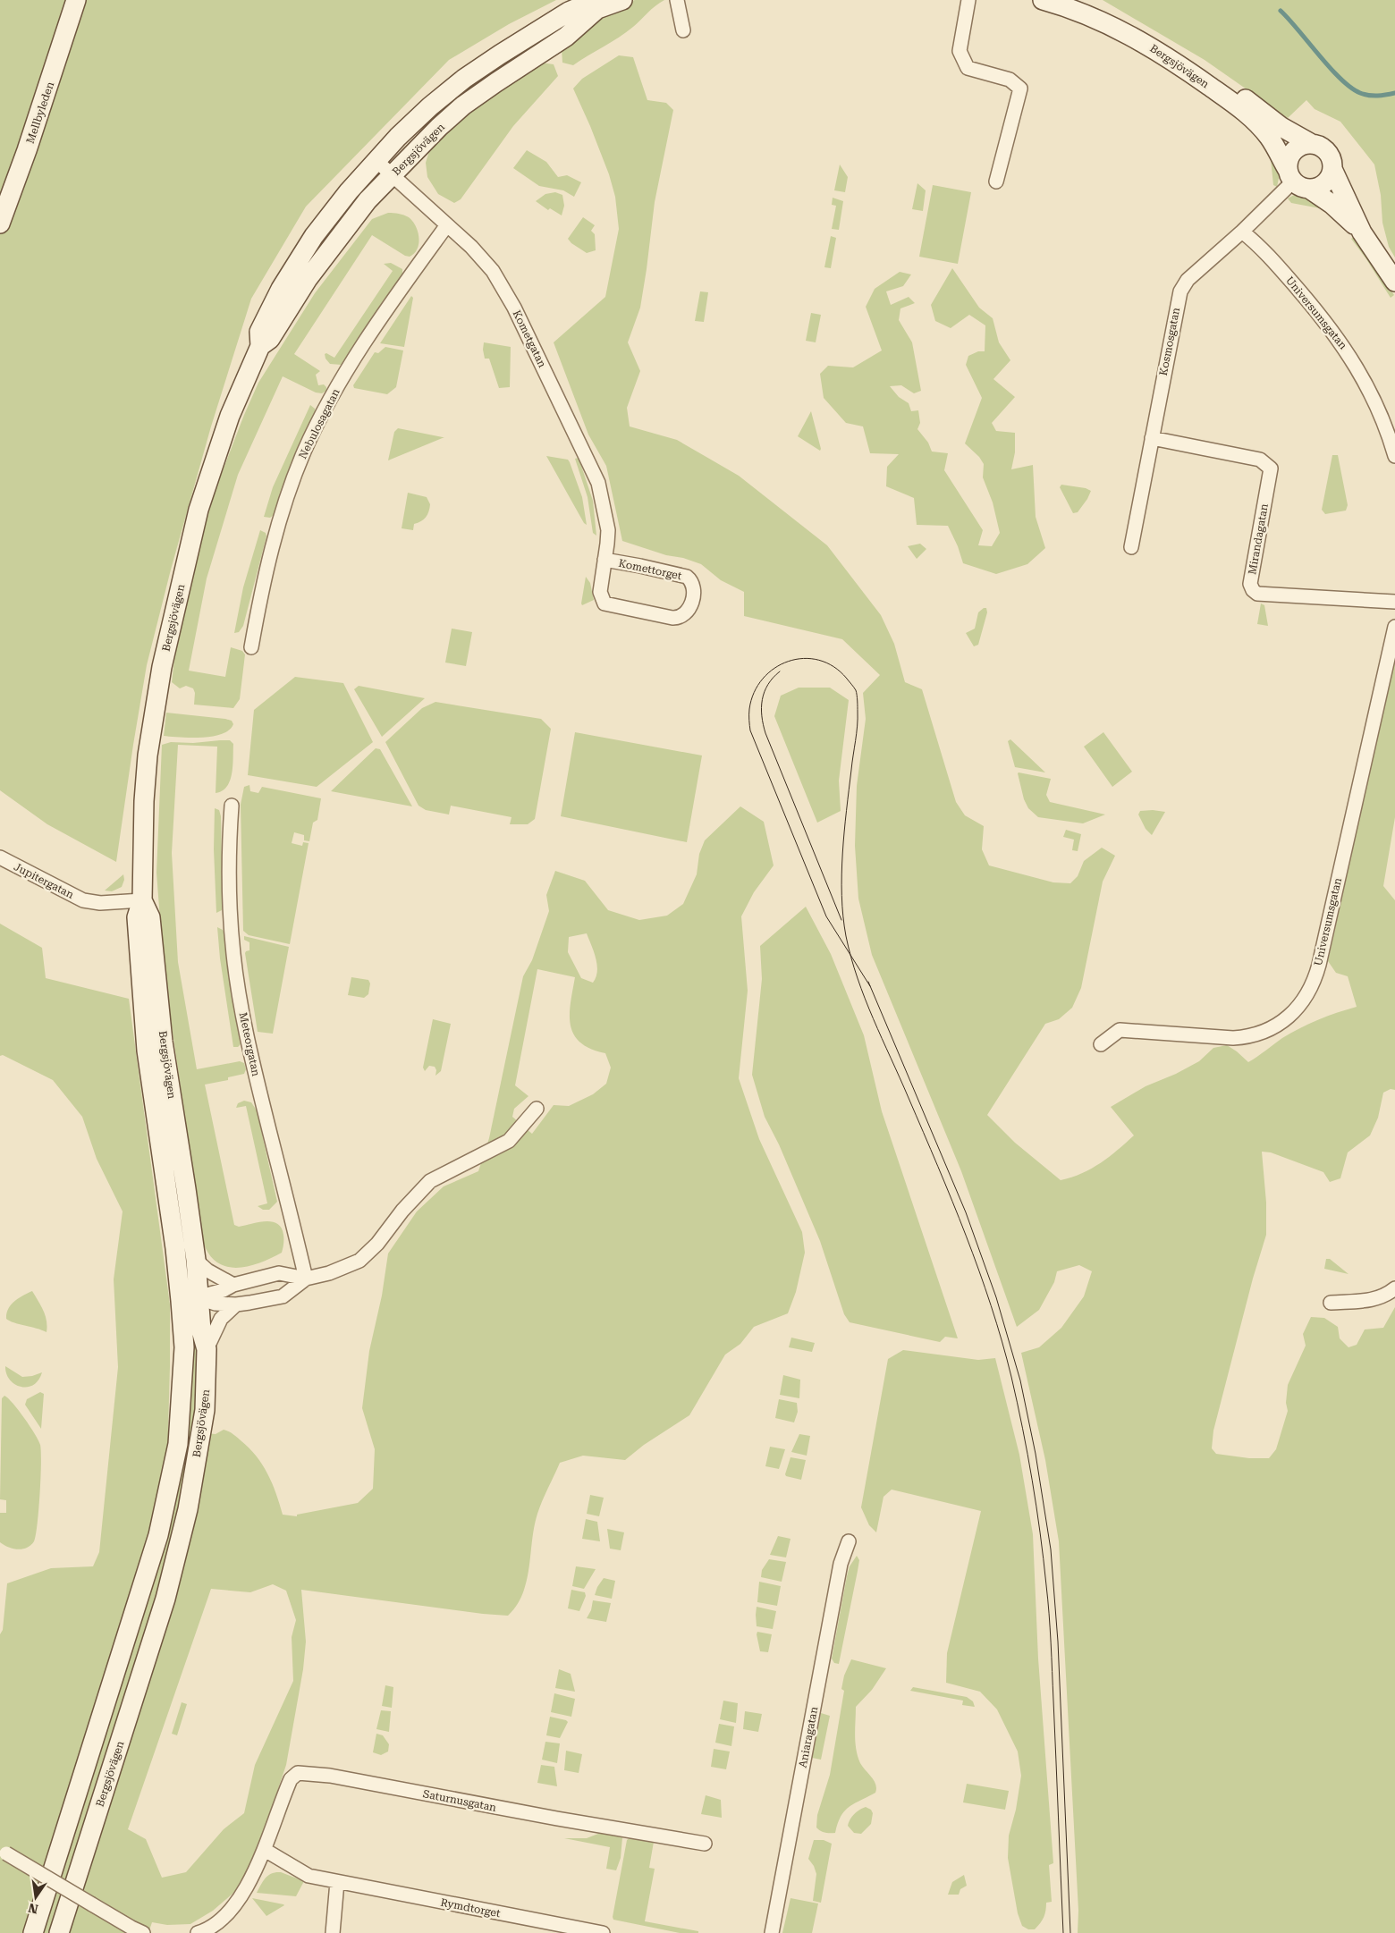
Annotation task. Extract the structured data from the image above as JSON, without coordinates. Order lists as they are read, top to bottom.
{
  "streets": {
    "street": [
      "Bergsjövägen",
      "Mellbyleden",
      "Universumsgatan",
      "Kometgatan",
      "Kosmosgatan",
      "Nebulosagatan",
      "Mirandagatan",
      "Komettorget",
      "Jupitergatan",
      "Meteorgatan",
      "Aniaragatan",
      "Saturnusgatan",
      "Rymdtorget"
    ]
  },
  "crossings": [
    ["Bergsjövägen", "Kometgatan"],
    ["Bergsjövägen", "Kosmosgatan"],
    ["Bergsjövägen", "Jupitergatan"],
    ["Universumsgatan", "Kosmosgatan"],
    ["Kometgatan", "Nebulosagatan"],
    ["Kometgatan", "Komettorget"],
    ["Kosmosgatan", "Mirandagatan"],
    ["Saturnusgatan", "Rymdtorget"]
  ],
  "north": "bottom"
}
